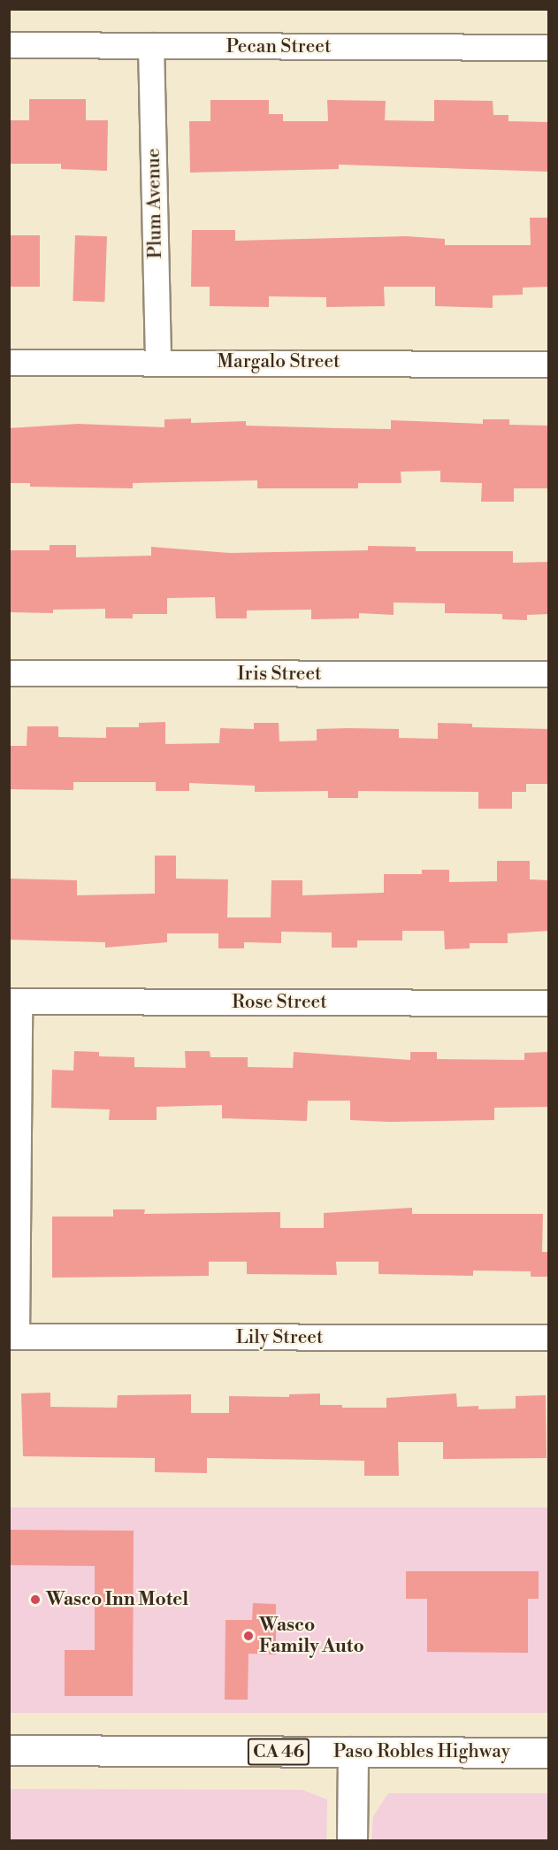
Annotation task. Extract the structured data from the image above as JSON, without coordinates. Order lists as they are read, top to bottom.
{
  "streets": {
    "main road": ["CA 46", "Paso Robles Highway"],
    "street": [
      "Pecan Street",
      "Plum Avenue",
      "Margalo Street",
      "Iris Street",
      "Rose Street",
      "Lily Street"
    ]
  },
  "crossings": [
    ["Pecan Street", "Plum Avenue"],
    ["Plum Avenue", "Margalo Street"]
  ],
  "places": ["Wasco Inn Motel", "Wasco Family Auto"]
}
